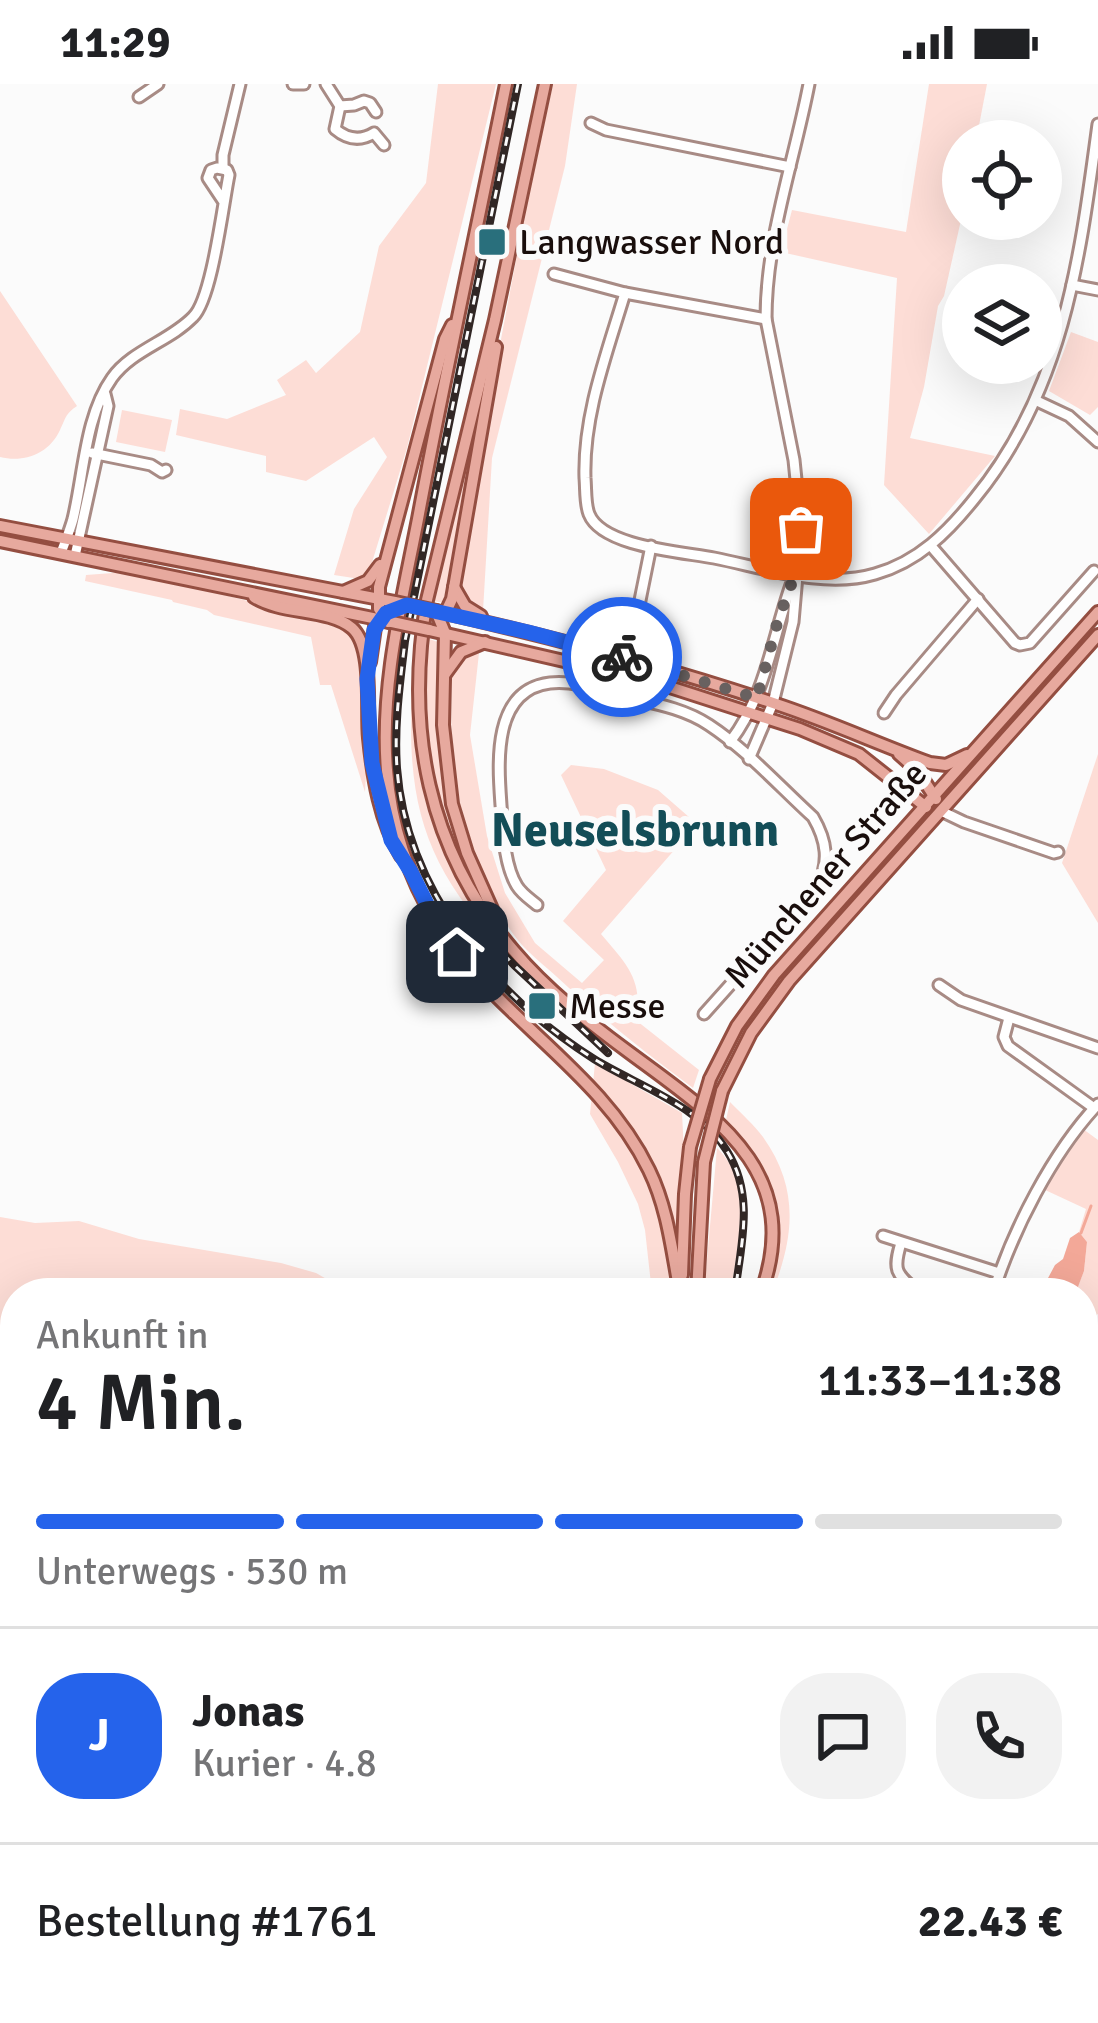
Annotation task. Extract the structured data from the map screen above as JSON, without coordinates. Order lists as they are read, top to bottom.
{
  "streets": {
    "main road": ["Münchener Straße"]
  },
  "districts": ["Neuselsbrunn"],
  "places": {
    "transit": ["Langwasser Nord", "Messe"]
  },
  "page": {
    "status": "11:29",
    "heading": ["4 Min.", "Ankunft in", "11:33–11:38"],
    "panel": [
      "Jonas",
      "Kurier · 4.8",
      "Bestellung #1761",
      "22.43 €"
    ],
    "bar": "Unterwegs · 530 m",
    "round": "J"
  }
}
